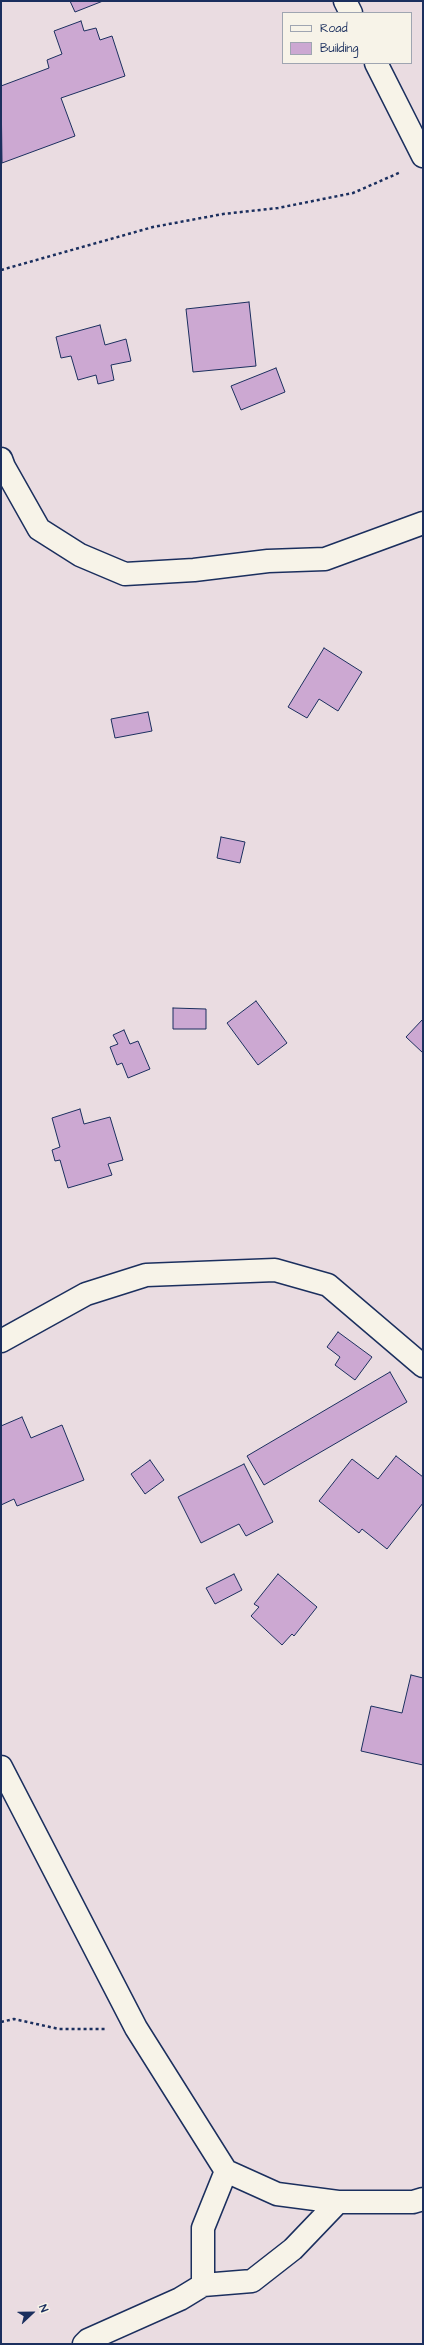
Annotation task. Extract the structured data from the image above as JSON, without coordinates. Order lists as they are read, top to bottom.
{
  "legend": ["Road", "Building"],
  "north": "right"
}
